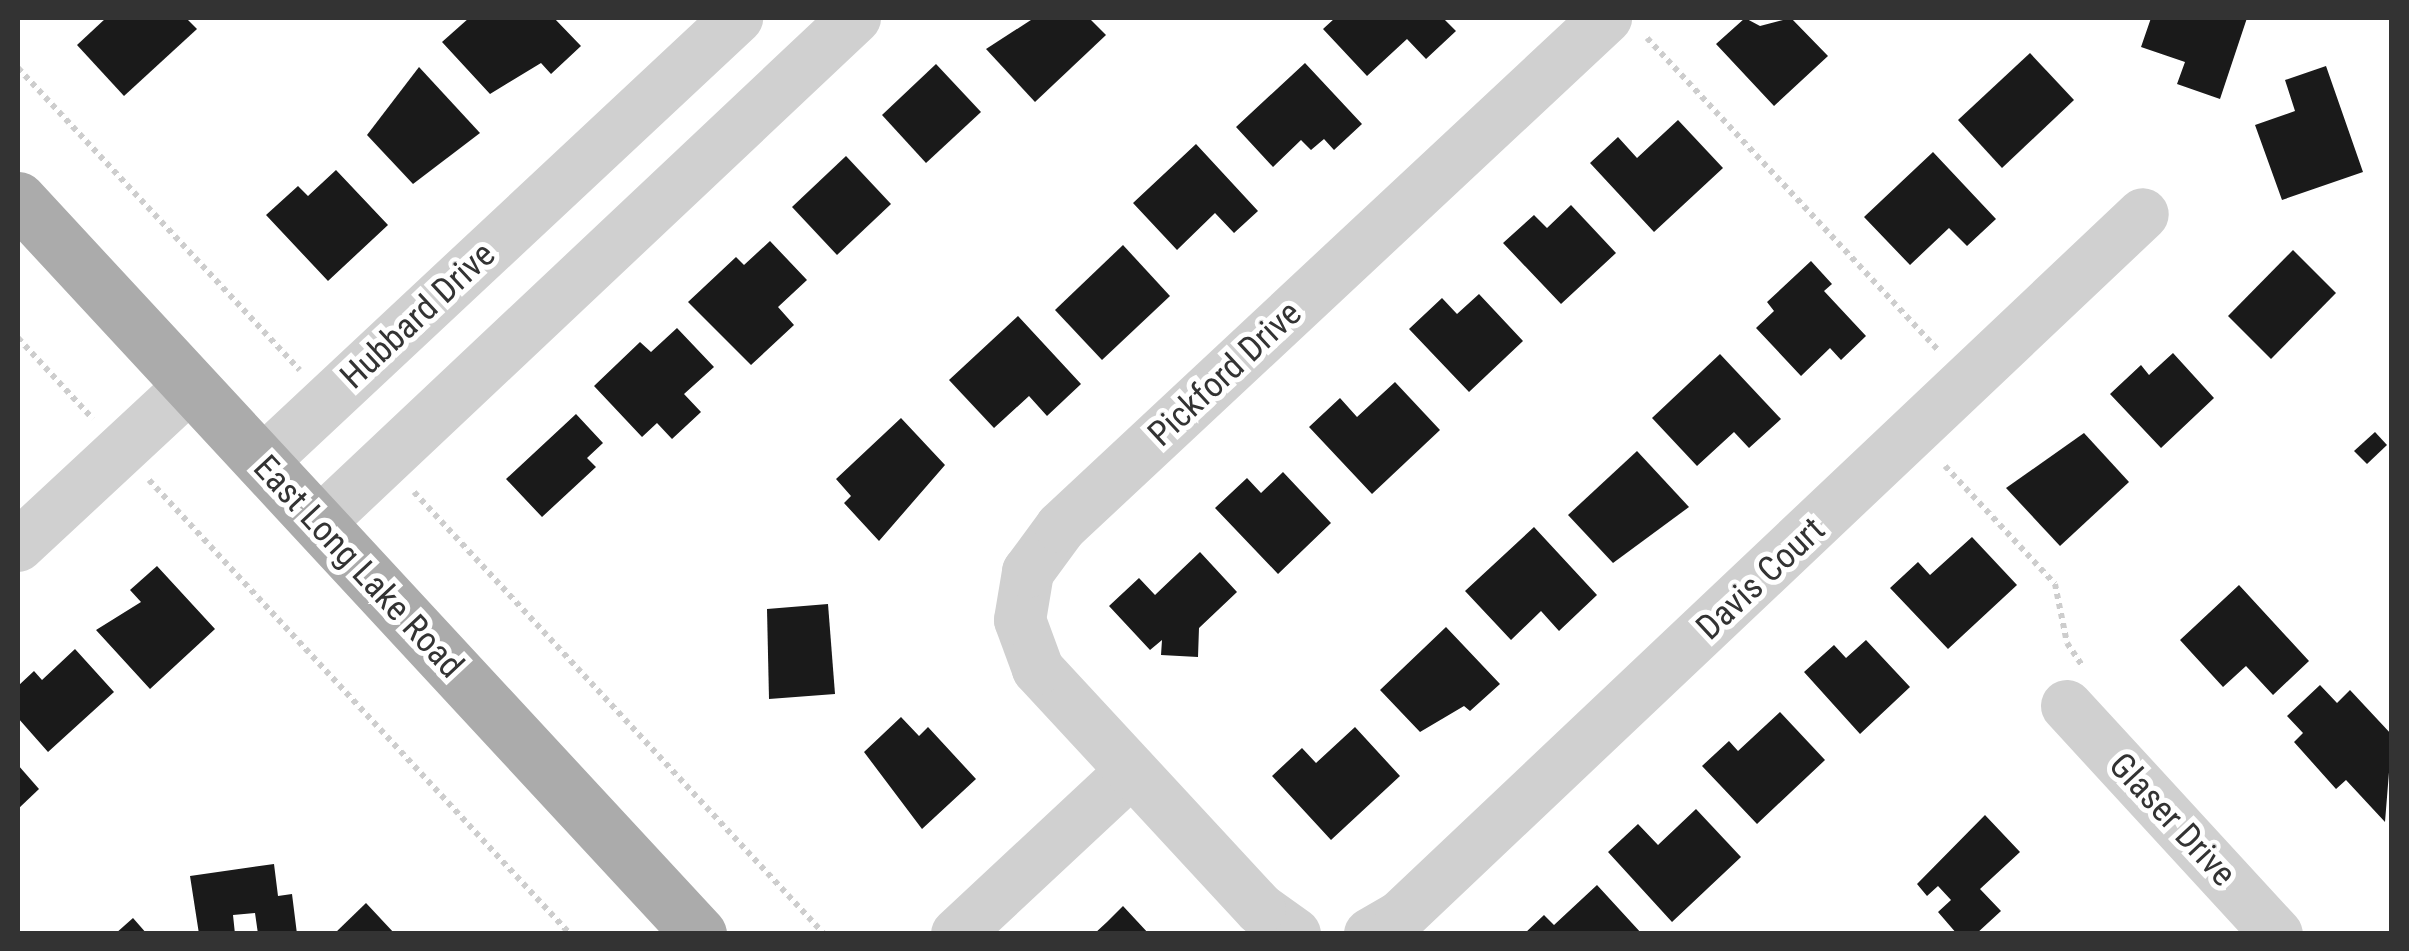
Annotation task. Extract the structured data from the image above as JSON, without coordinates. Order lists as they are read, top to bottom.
{
  "streets": {
    "main road": ["East Long Lake Road"],
    "street": [
      "Hubbard Drive",
      "Pickford Drive",
      "Davis Court",
      "Glaser Drive"
    ]
  },
  "crossings": [
    ["Hubbard Drive", "East Long Lake Road"]
  ]
}
